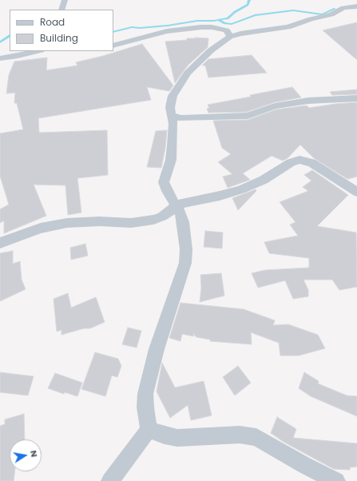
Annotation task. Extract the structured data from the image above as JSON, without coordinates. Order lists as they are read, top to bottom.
{
  "legend": ["Road", "Building"],
  "north": "right"
}
